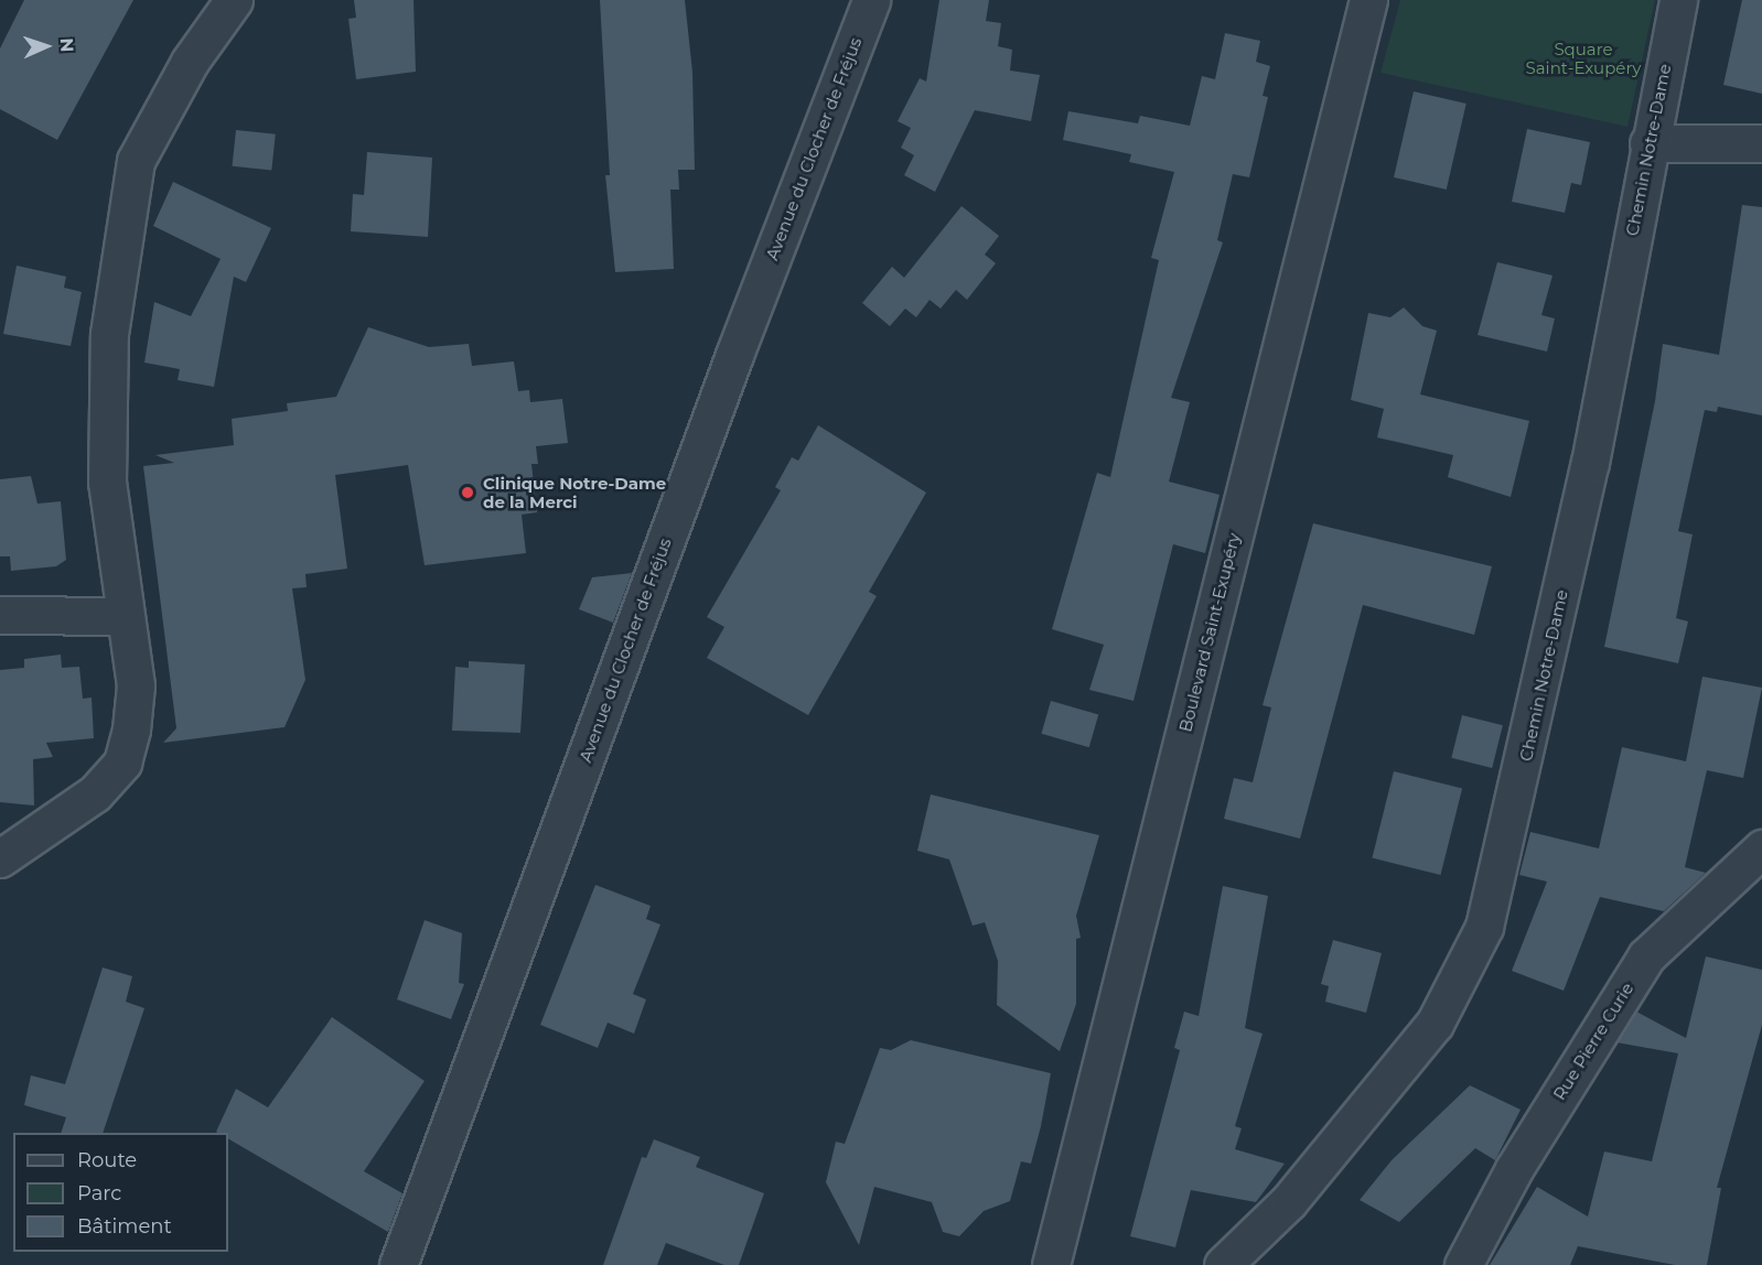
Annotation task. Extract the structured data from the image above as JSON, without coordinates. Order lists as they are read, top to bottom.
{
  "streets": {
    "street": [
      "Avenue du Clocher de Fréjus",
      "Chemin Notre-Dame",
      "Boulevard Saint-Exupéry",
      "Rue Pierre Curie"
    ]
  },
  "parks": ["Square Saint-Exupéry"],
  "places": ["Clinique Notre-Dame de la Merci"],
  "legend": ["Route", "Parc", "Bâtiment"],
  "north": "right"
}
